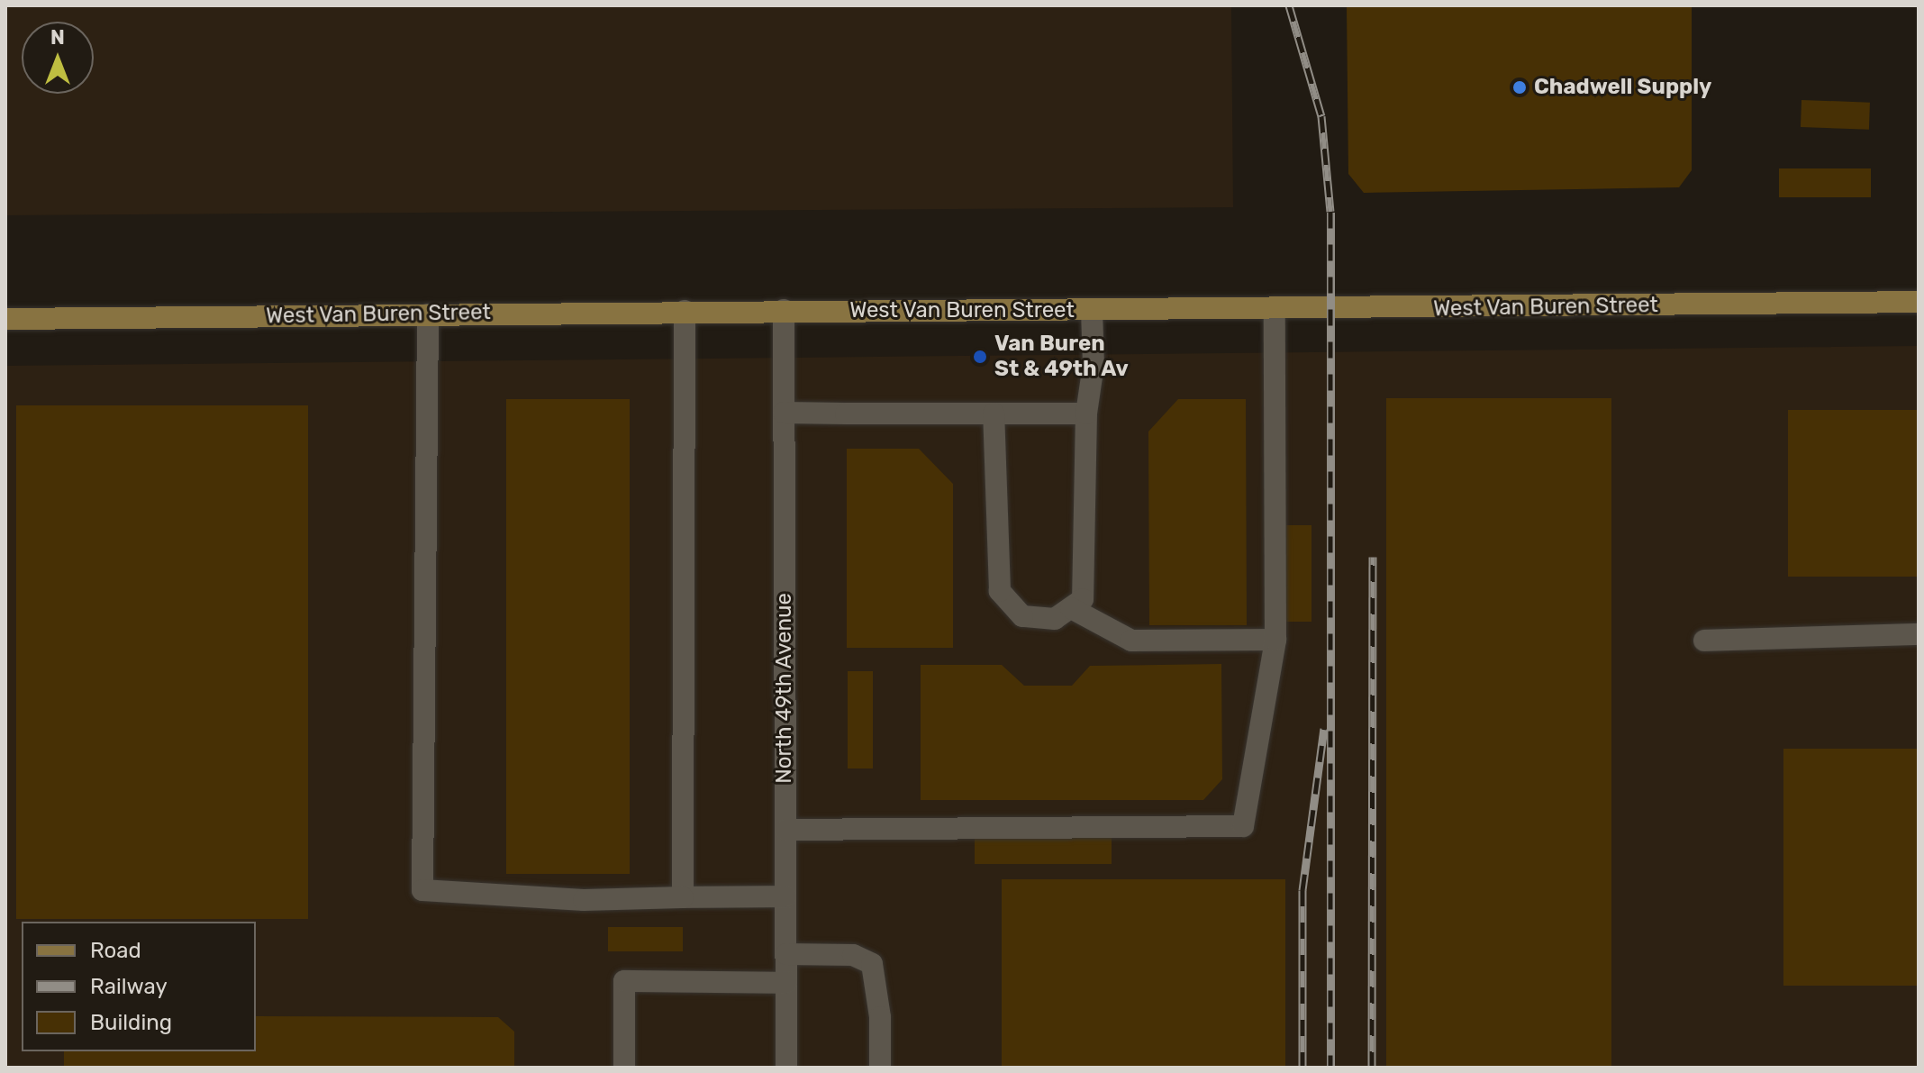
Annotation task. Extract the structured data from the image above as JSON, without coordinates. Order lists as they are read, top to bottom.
{
  "streets": {
    "main road": ["West Van Buren Street"],
    "street": ["North 49th Avenue"]
  },
  "crossings": [
    ["West Van Buren Street", "North 49th Avenue"]
  ],
  "places": ["Chadwell Supply", "Van Buren St & 49th Av"],
  "legend": ["Road", "Railway", "Building"],
  "north": "top"
}
